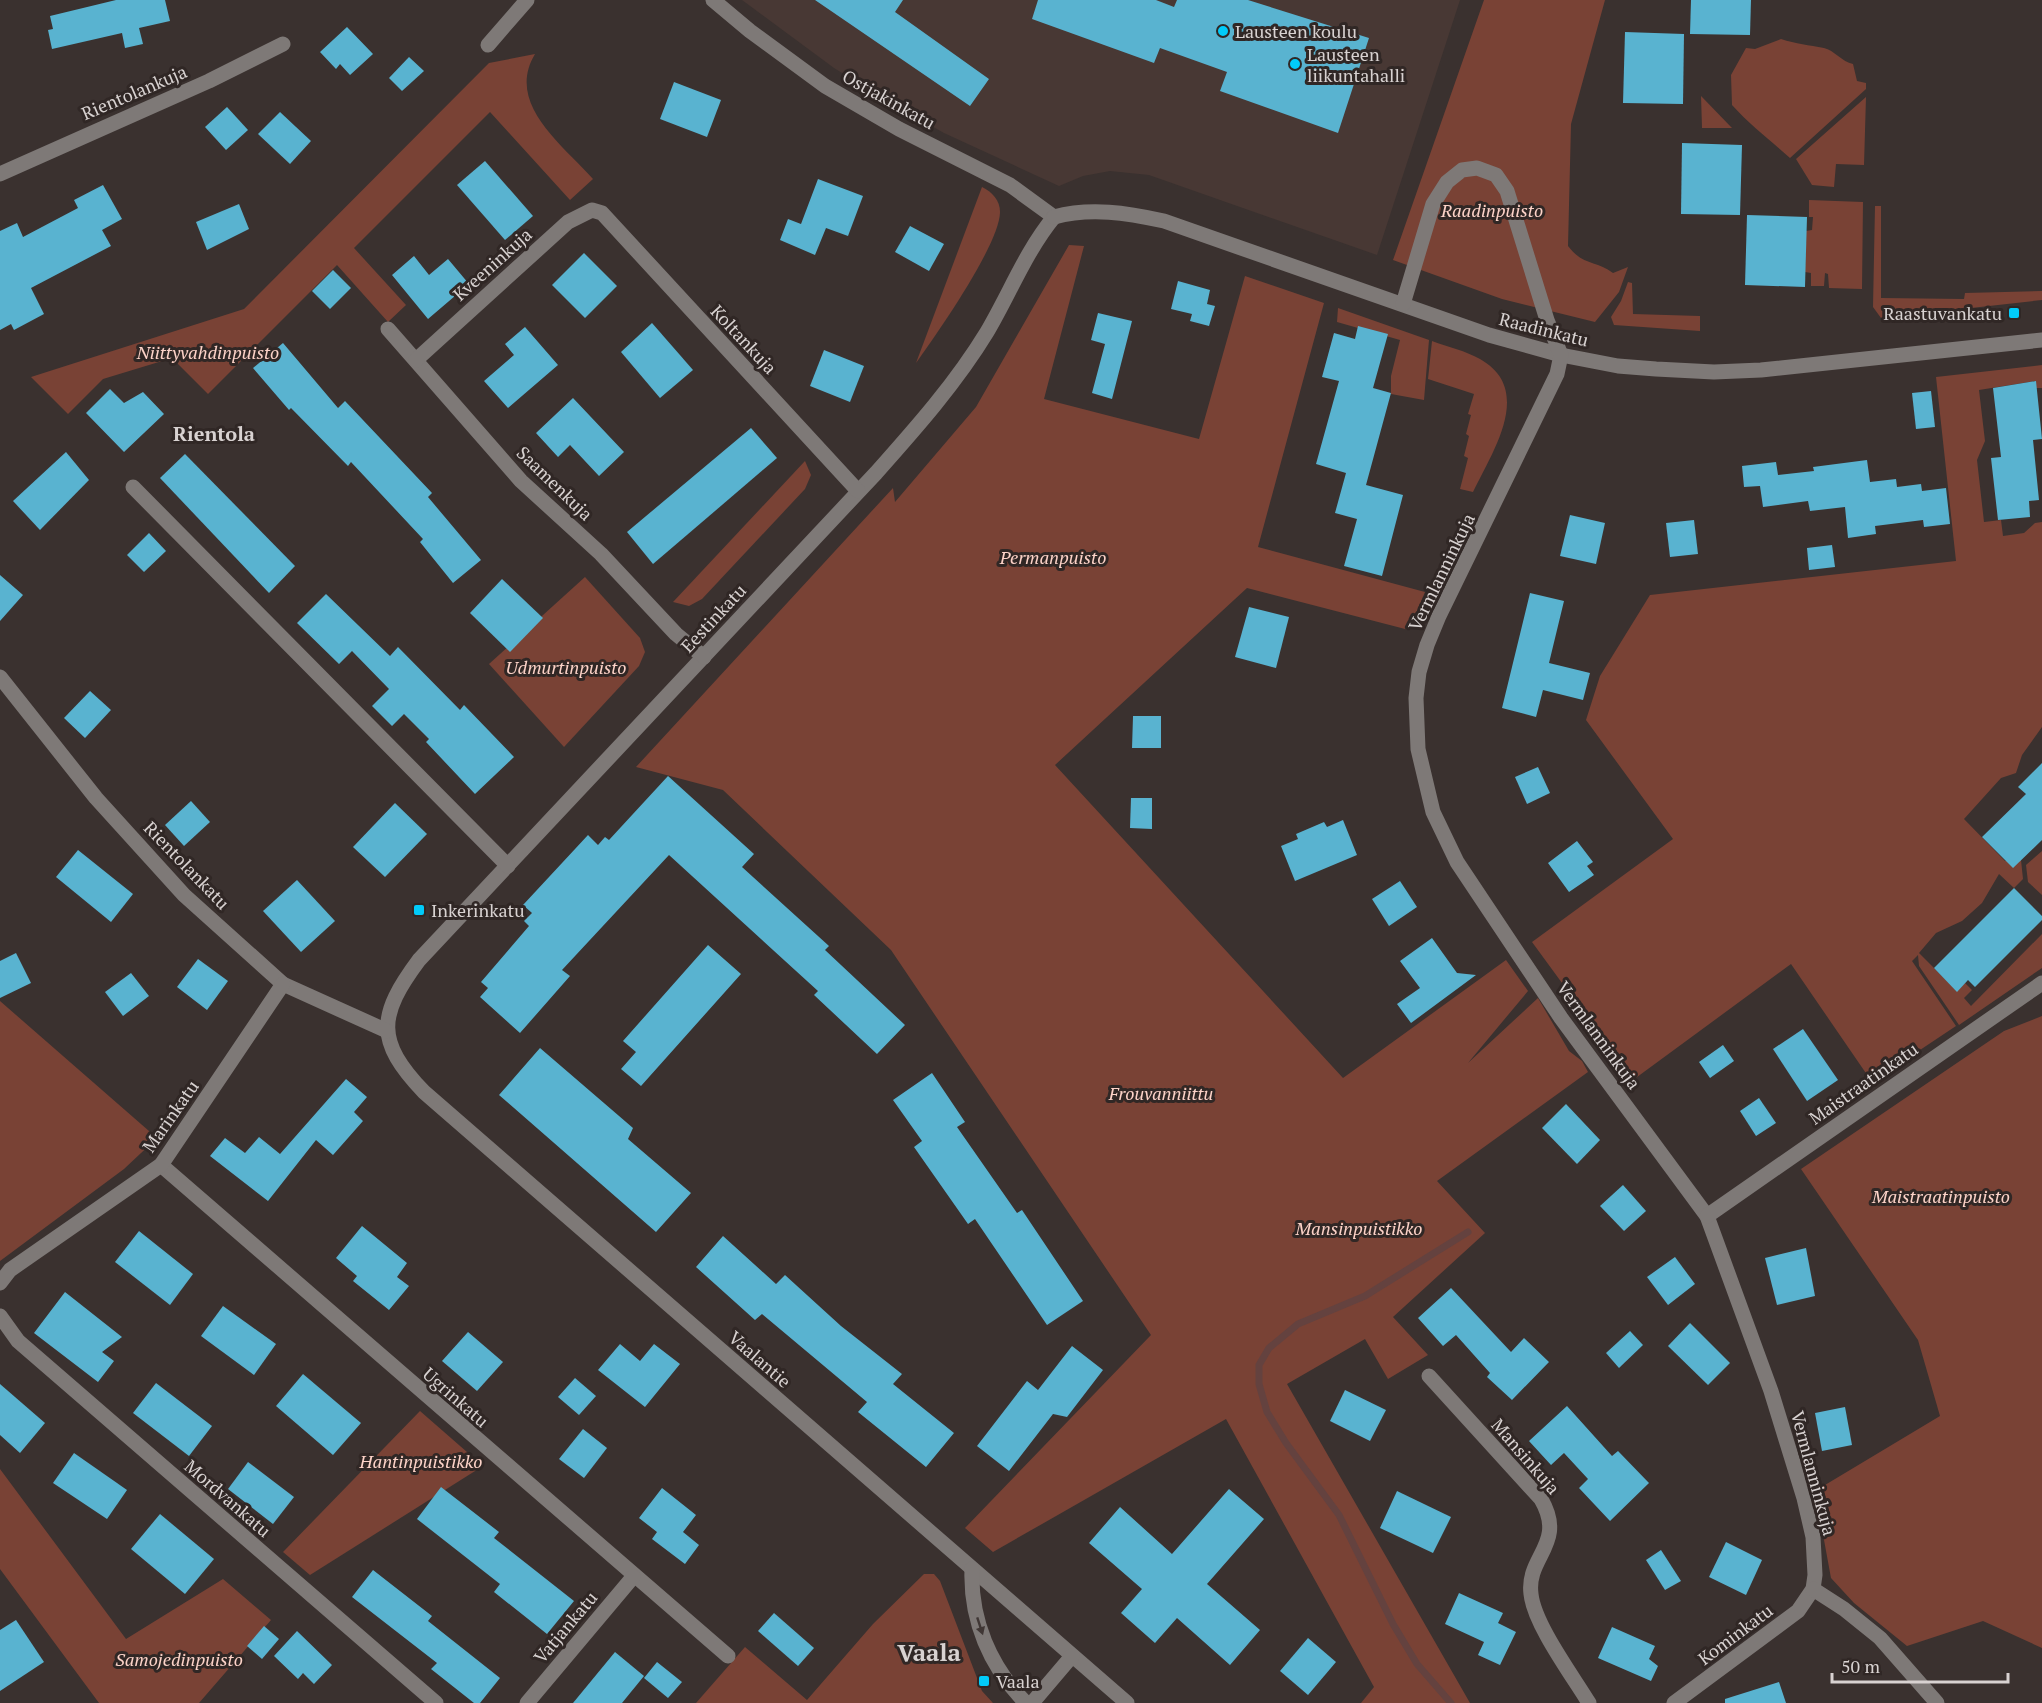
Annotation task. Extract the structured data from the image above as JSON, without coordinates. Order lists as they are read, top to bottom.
{
  "streets": {
    "street": [
      "Rientolankuja",
      "Ostjakinkatu",
      "Kveeninkuja",
      "Raadinkatu",
      "Koltankuja",
      "Saamenkuja",
      "Vermlanninkuja",
      "Eestinkatu",
      "Rientolankatu",
      "Maistraatinkatu",
      "Marinkatu",
      "Vaalantie",
      "Ugrinkatu",
      "Mansinkuja",
      "Mordvankatu",
      "Vatjankatu",
      "Kominkatu"
    ]
  },
  "crossings": [
    ["Ostjakinkatu", "Raadinkatu"],
    ["Ostjakinkatu", "Eestinkatu"],
    ["Kveeninkuja", "Koltankuja"],
    ["Kveeninkuja", "Saamenkuja"],
    ["Raadinkatu", "Vermlanninkuja"],
    ["Raadinkatu", "Eestinkatu"],
    ["Koltankuja", "Eestinkatu"],
    ["Saamenkuja", "Eestinkatu"],
    ["Vermlanninkuja", "Maistraatinkatu"],
    ["Vermlanninkuja", "Kominkatu"],
    ["Eestinkatu", "Rientolankatu"],
    ["Eestinkatu", "Vaalantie"],
    ["Rientolankatu", "Marinkatu"],
    ["Rientolankatu", "Vaalantie"],
    ["Marinkatu", "Ugrinkatu"],
    ["Ugrinkatu", "Vatjankatu"]
  ],
  "districts": ["Rientola", "Vaala"],
  "parks": [
    "Raadinpuisto",
    "Niittyvahdinpuisto",
    "Permanpuisto",
    "Udmurtinpuisto",
    "Frouvanniittu",
    "Maistraatinpuisto",
    "Mansinpuistikko",
    "Hantinpuistikko",
    "Samojedinpuisto"
  ],
  "places": {
    "other": ["Lausteen koulu", "Lausteen liikuntahalli"],
    "transit": ["Raastuvankatu", "Inkerinkatu", "Vaala"]
  },
  "scale_bar": "50 m"
}
